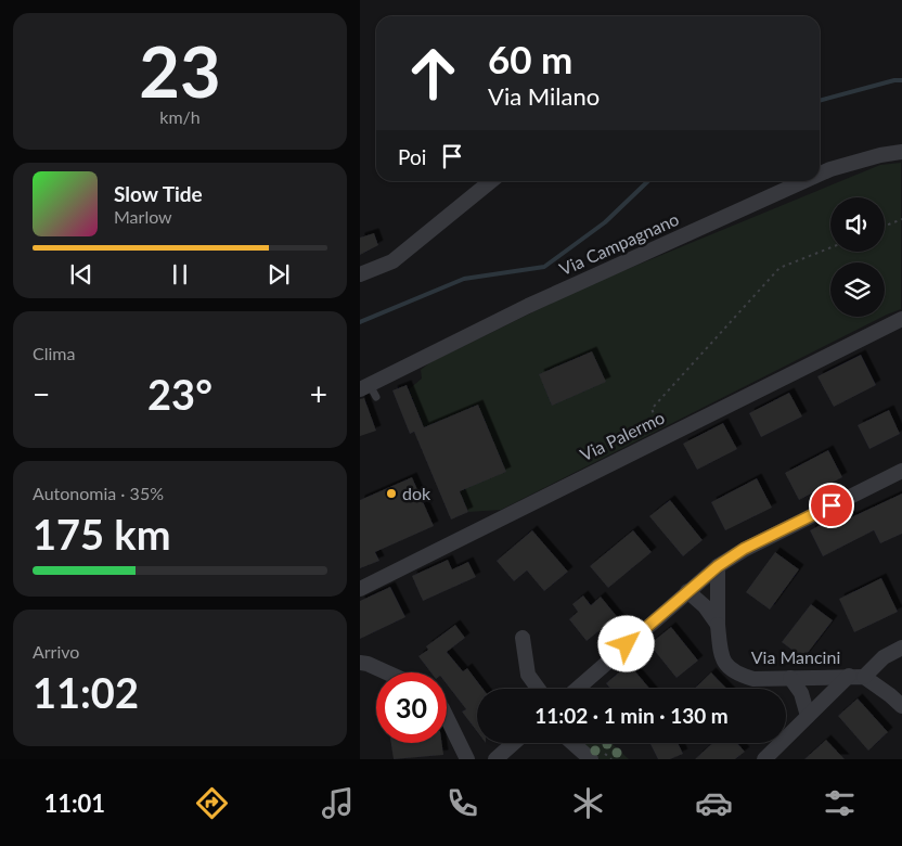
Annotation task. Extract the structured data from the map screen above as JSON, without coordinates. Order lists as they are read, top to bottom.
{
  "streets": {
    "street": ["Via Campagnano", "Via Palermo", "Via Mancini"]
  },
  "places": ["dok"],
  "page": {
    "tile": [
      ["23", "km/h"],
      "Clima",
      ["Autonomia · 35%", "175 km"],
      ["Arrivo", "11:02"]
    ],
    "turn": ["60 m", "Via Milano"],
    "then": "Poi",
    "song": ["Slow Tide", "Marlow"],
    "heat": ["−", "23°", "+"],
    "limit": "30",
    "trip": "11:02 · 1 min · 130 m",
    "tabs": "11:01"
  }
}
